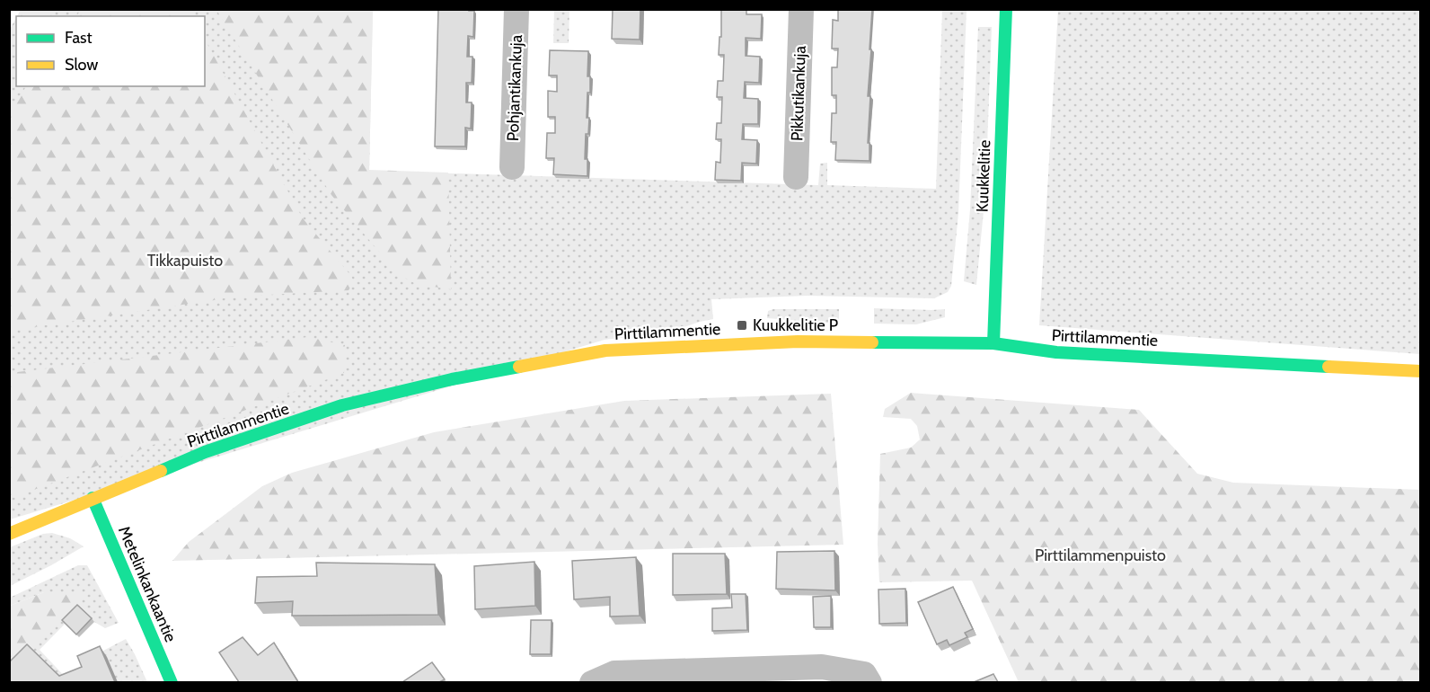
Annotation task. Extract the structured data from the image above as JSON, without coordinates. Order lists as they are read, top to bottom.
{
  "streets": {
    "street": [
      "Pohjantikankuja",
      "Pikkutikankuja",
      "Kuukkelitie",
      "Pirttilammentie",
      "Metelinkankaantie"
    ]
  },
  "crossings": [
    ["Kuukkelitie", "Pirttilammentie"],
    ["Pirttilammentie", "Metelinkankaantie"]
  ],
  "parks": ["Tikkapuisto", "Pirttilammenpuisto"],
  "places": {
    "transit": ["Kuukkelitie P"]
  },
  "legend": ["Fast", "Slow"]
}
